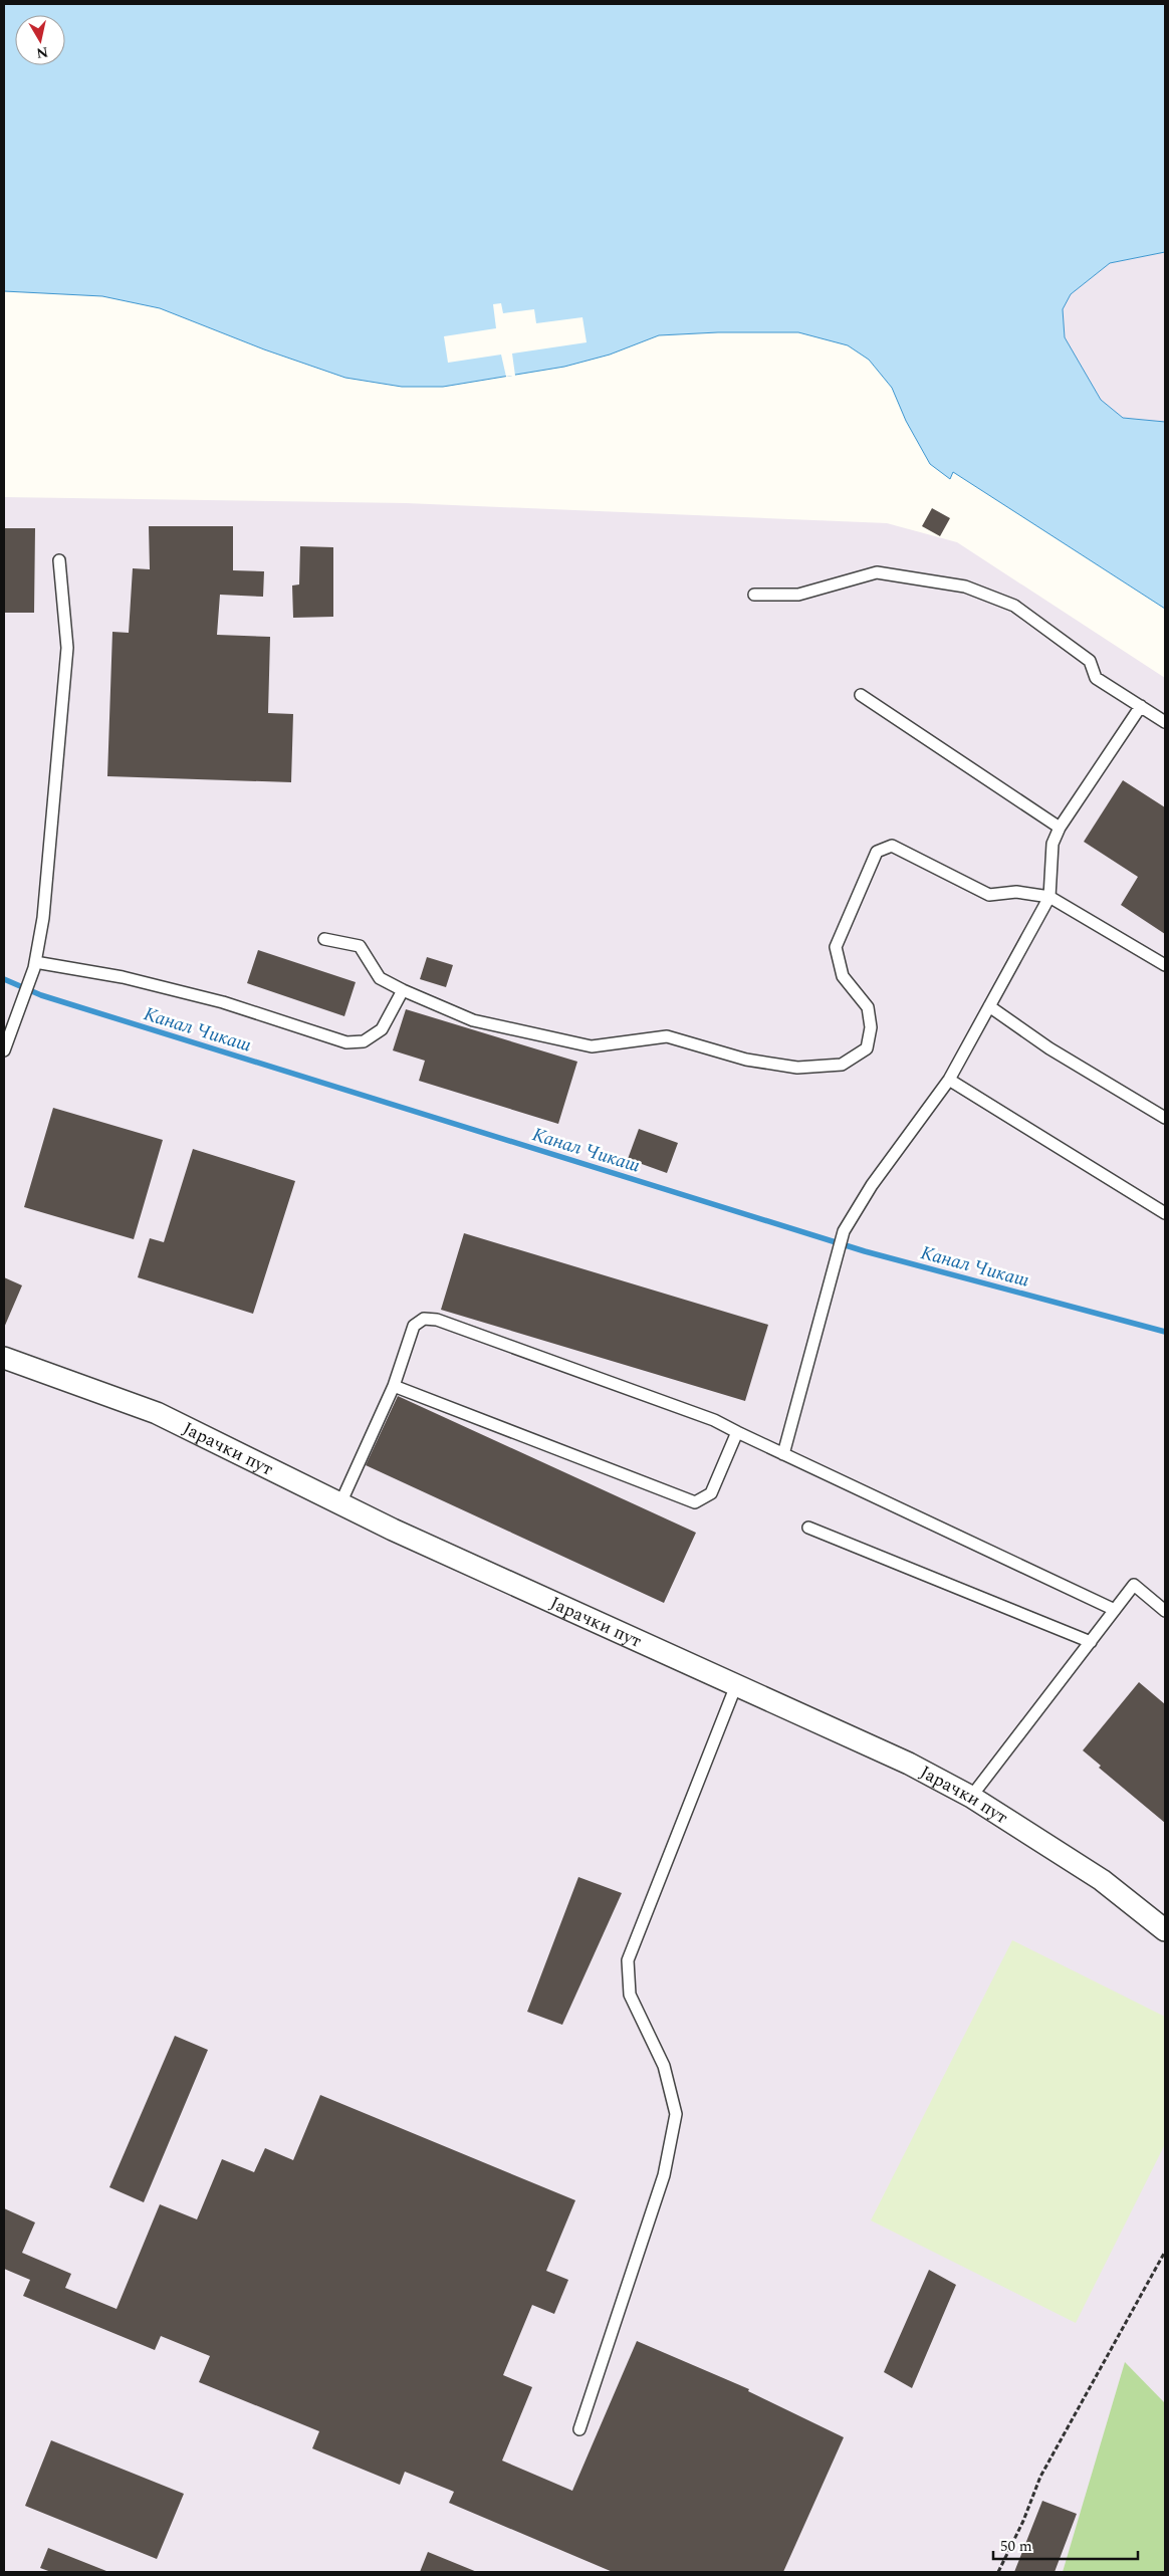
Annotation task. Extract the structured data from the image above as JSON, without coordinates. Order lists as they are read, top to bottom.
{
  "streets": {
    "street": ["Јарачки пут"]
  },
  "water": ["Канал Чикаш"],
  "scale_bar": "50 m",
  "north": "bottom"
}
